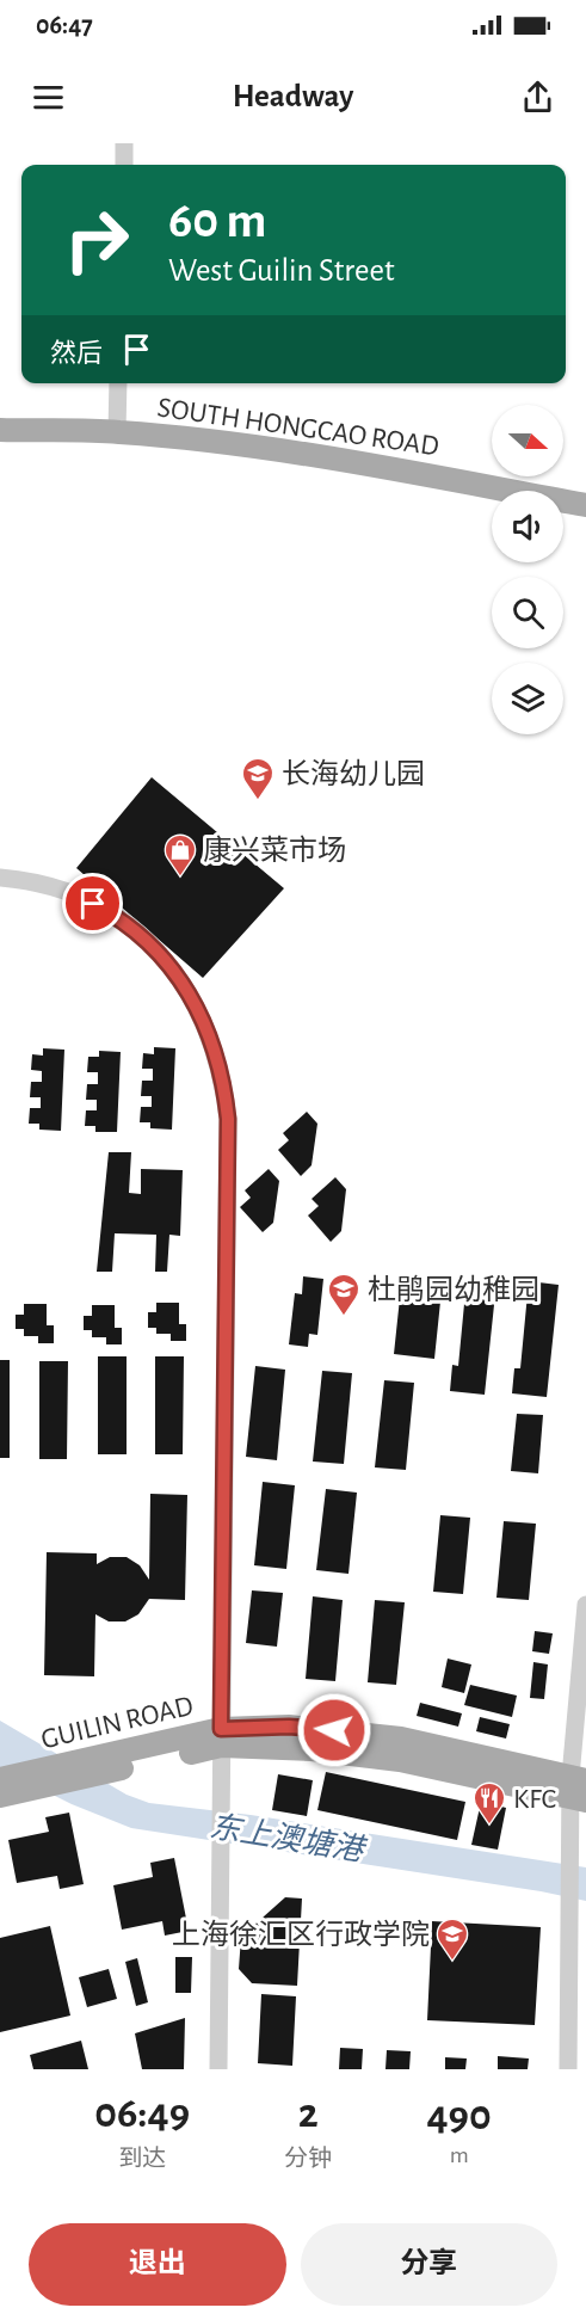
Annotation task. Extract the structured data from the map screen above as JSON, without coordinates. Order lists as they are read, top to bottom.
{
  "streets": {
    "main road": ["SOUTH HONGCAO ROAD", "GUILIN ROAD"]
  },
  "water": ["东上澳塘港"],
  "places": {
    "school or university": ["长海幼儿园", "杜鹃园幼稚园", "上海徐汇区行政学院"],
    "shop": ["康兴菜市场"],
    "restaurant": ["KFC"]
  },
  "north": "right",
  "page": {
    "status": "06:47",
    "header": "Headway",
    "turn": ["60 m", "West Guilin Street"],
    "then": "然后",
    "eta": [
      "06:49",
      "到达",
      "2",
      "分钟",
      "490",
      "m"
    ],
    "buttons": ["退出", "分享"]
  }
}
